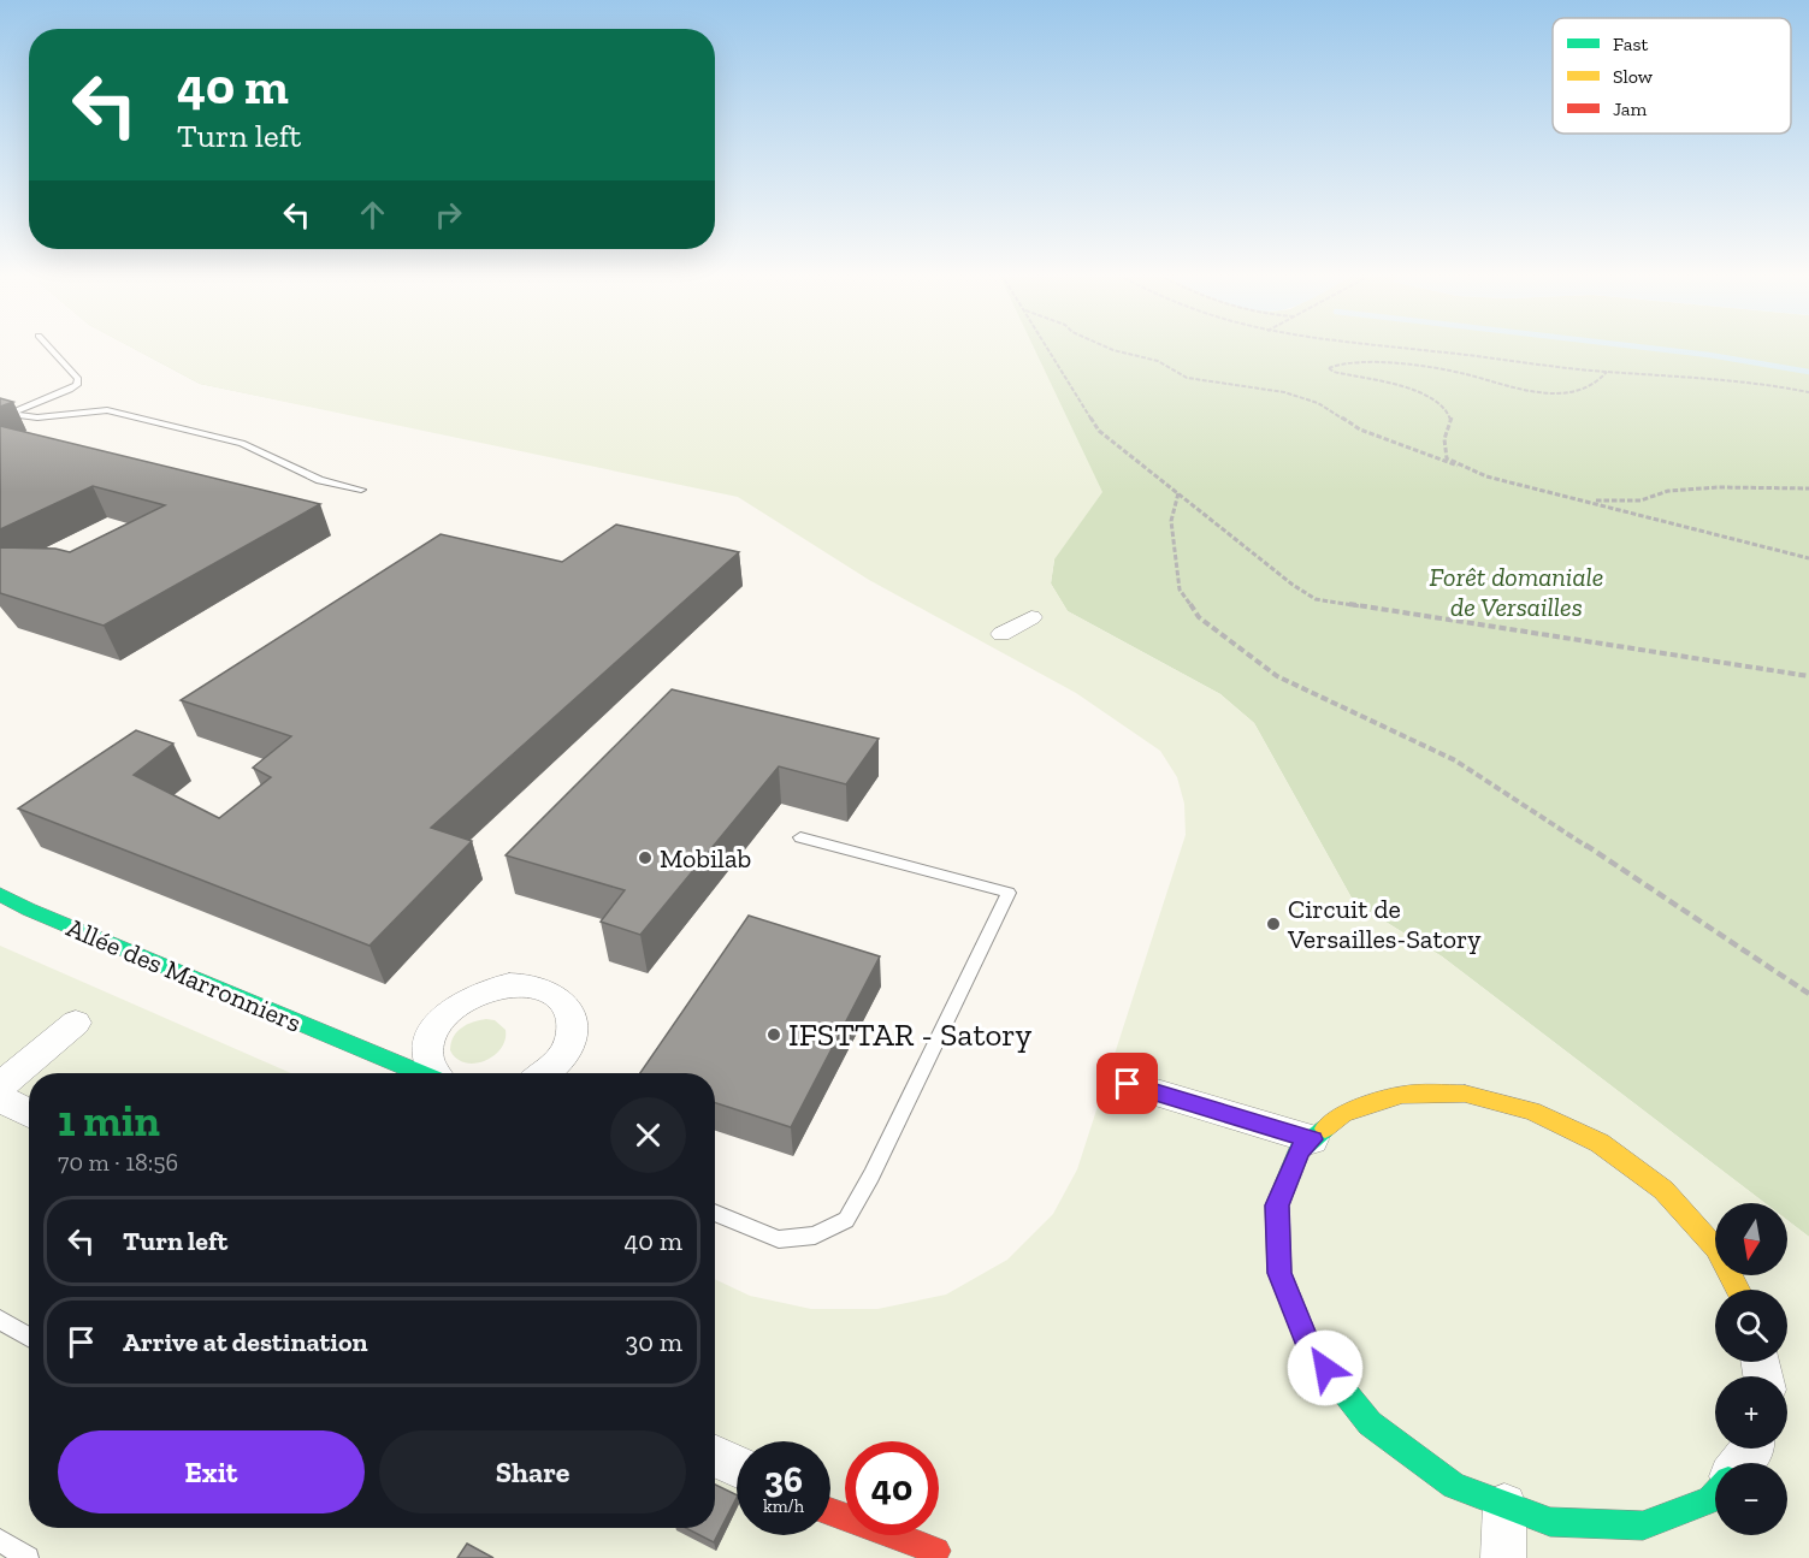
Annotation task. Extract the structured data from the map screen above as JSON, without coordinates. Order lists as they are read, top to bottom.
{
  "streets": {
    "street": ["Allée des Marronniers"]
  },
  "parks": ["Forêt domaniale de Versailles"],
  "places": ["Mobilab", "Circuit de Versailles-Satory", "IFSTTAR - Satory"],
  "legend": ["Fast", "Slow", "Jam"],
  "north": "bottom",
  "page": {
    "turn": ["40 m", "Turn left"],
    "heading": ["1 min", "70 m · 18:56"],
    "list": [
      {
        "name": "Turn left",
        "value": "40 m"
      },
      {
        "name": "Arrive at destination",
        "value": "30 m"
      }
    ],
    "map_buttons": ["+", "−"],
    "buttons": ["Exit", "Share"],
    "speed": "36 km/h",
    "limit": "40"
  }
}
